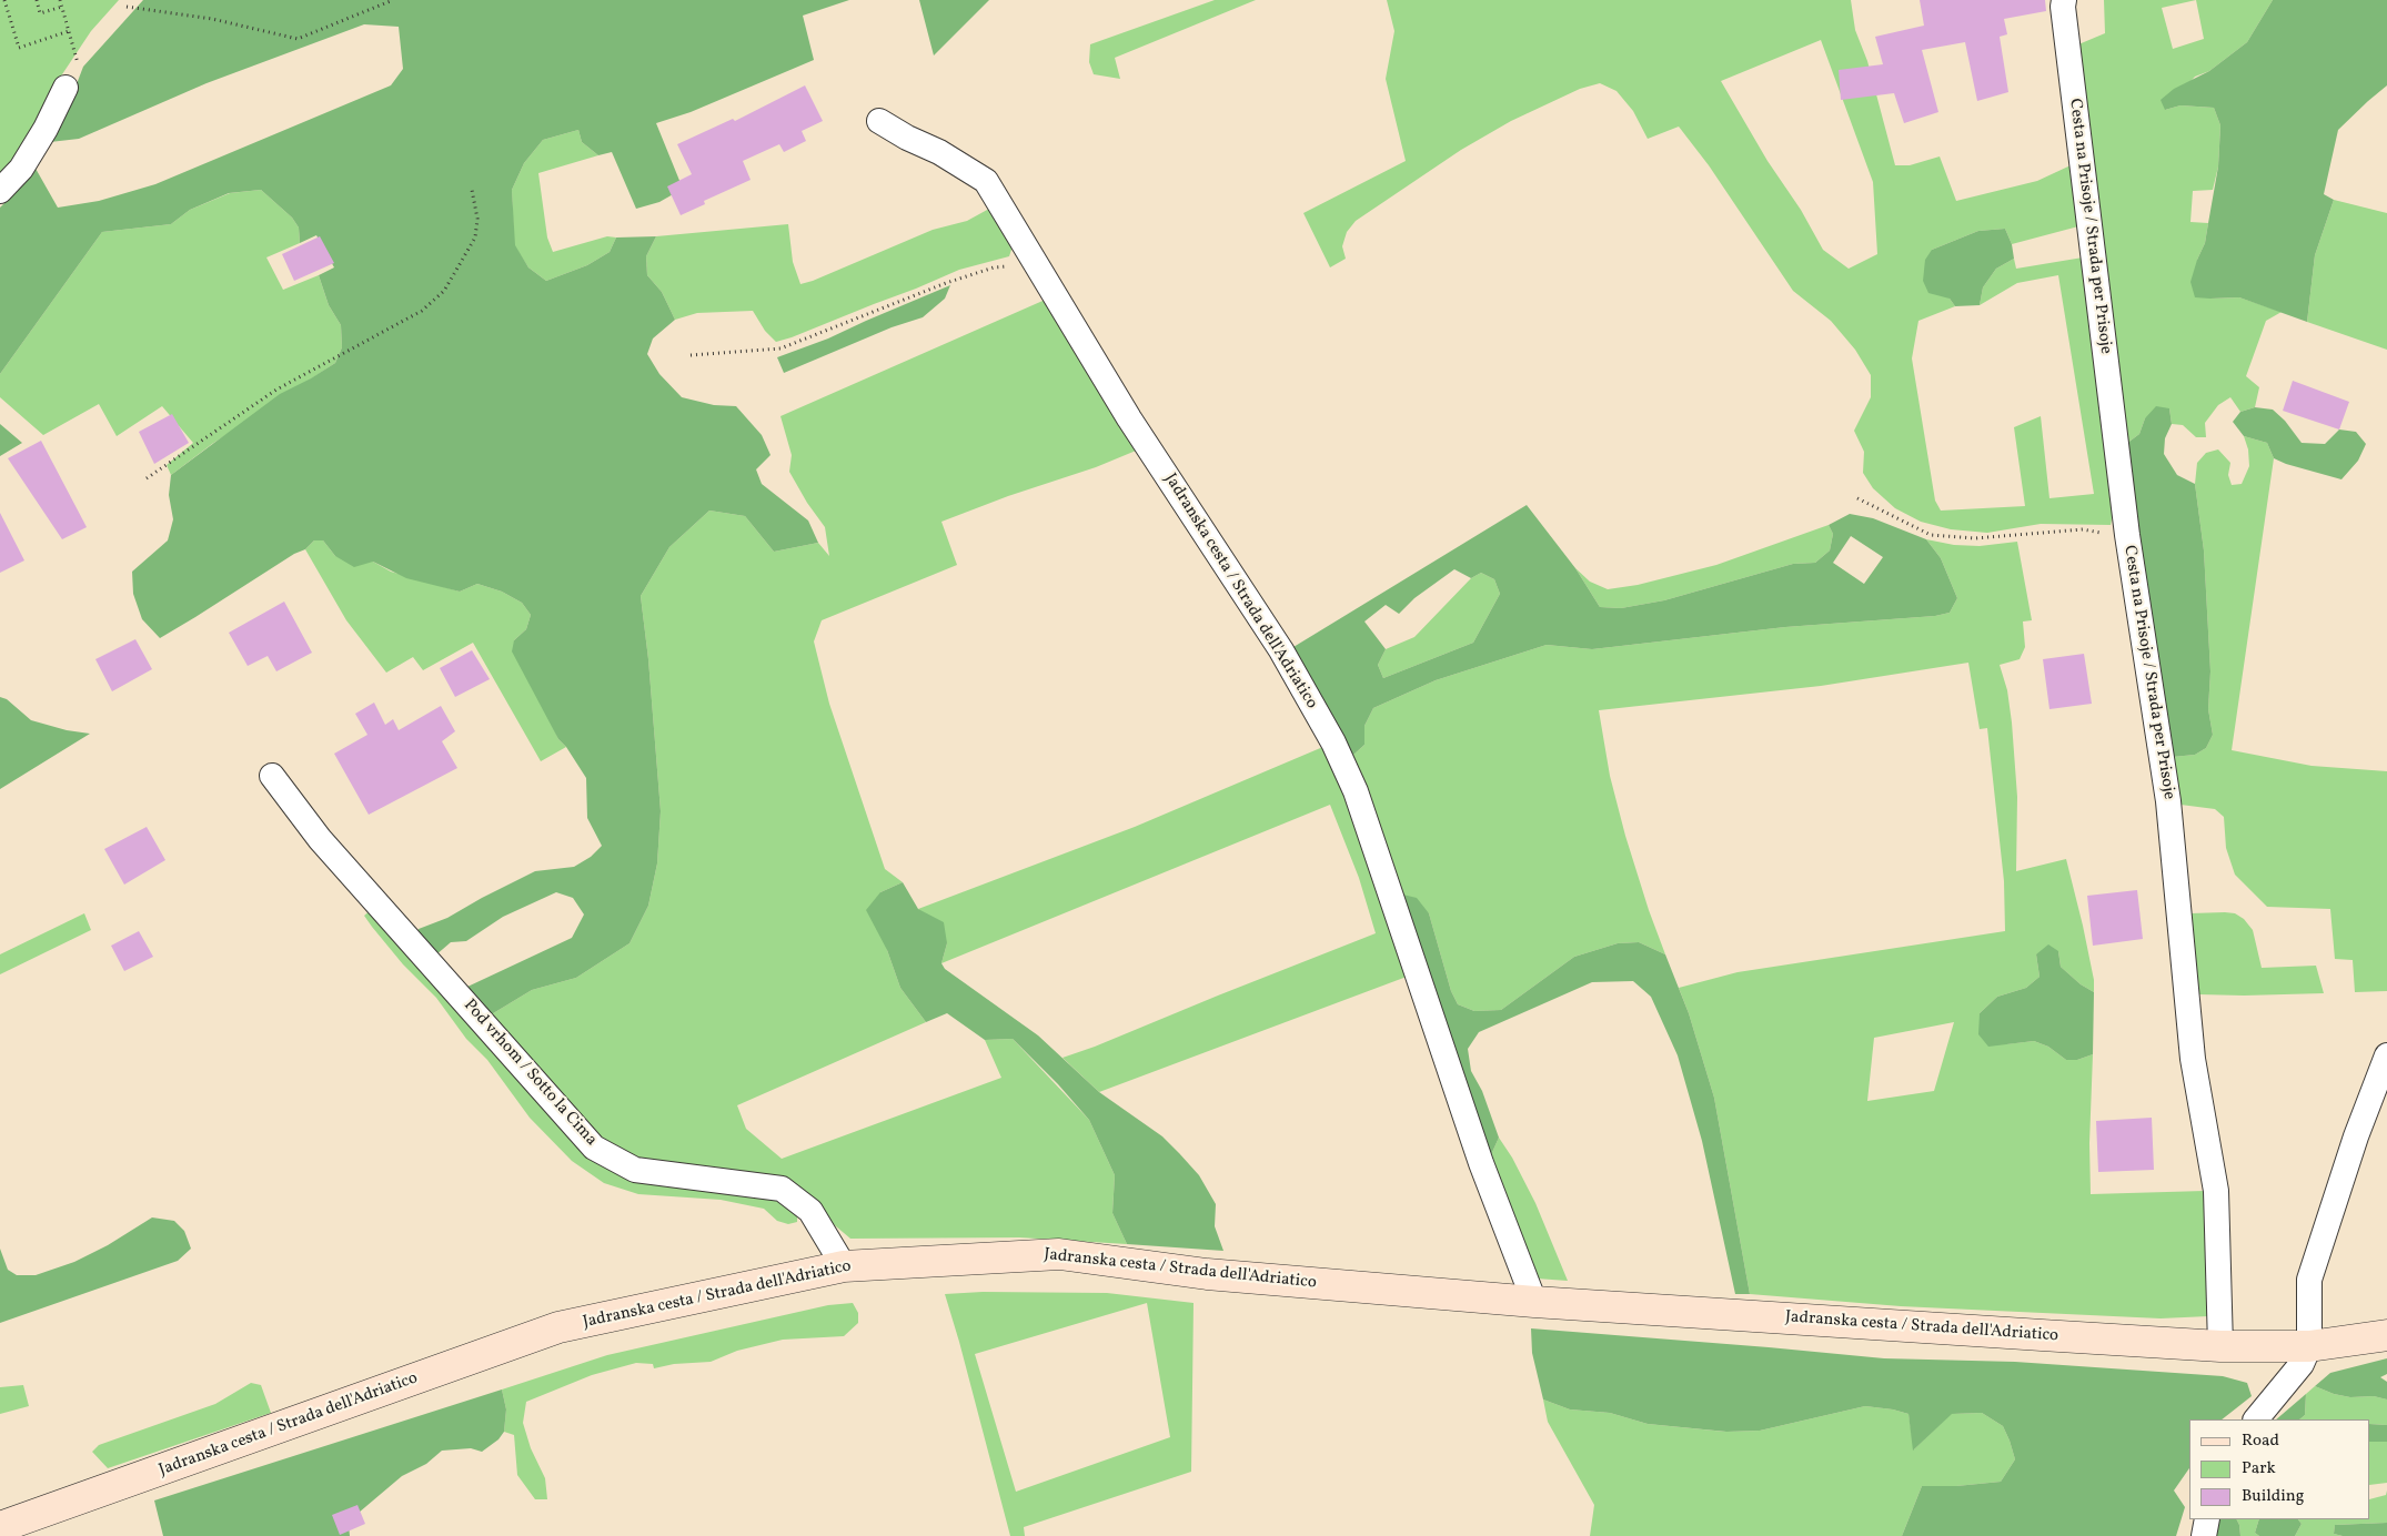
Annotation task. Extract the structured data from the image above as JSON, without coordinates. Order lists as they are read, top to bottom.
{
  "streets": {
    "main road": ["Jadranska cesta / Strada dell'Adriatico"],
    "street": ["Cesta na Prisoje / Strada per Prisoje", "Pod vrhom / Sotto la Cima"]
  },
  "crossings": [
    ["Cesta na Prisoje / Strada per Prisoje", "Jadranska cesta / Strada dell'Adriatico"],
    ["Jadranska cesta / Strada dell'Adriatico", "Pod vrhom / Sotto la Cima"]
  ],
  "legend": ["Road", "Park", "Building"]
}
